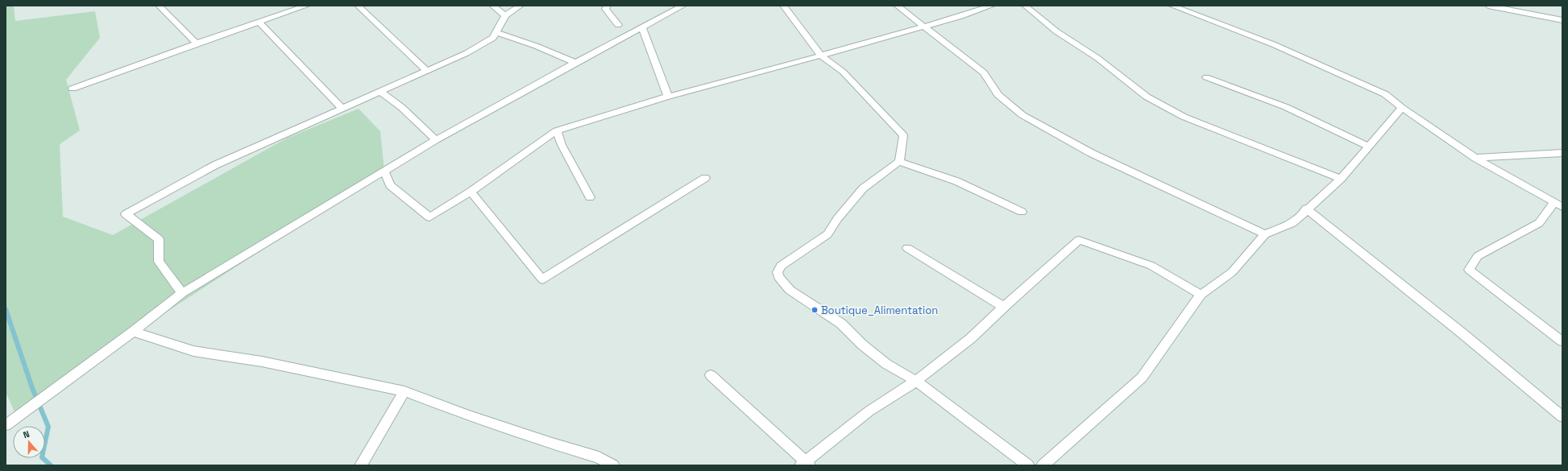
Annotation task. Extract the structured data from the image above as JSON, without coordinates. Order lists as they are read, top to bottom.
{
  "places": ["Boutique_Alimentation"],
  "north": "top"
}
